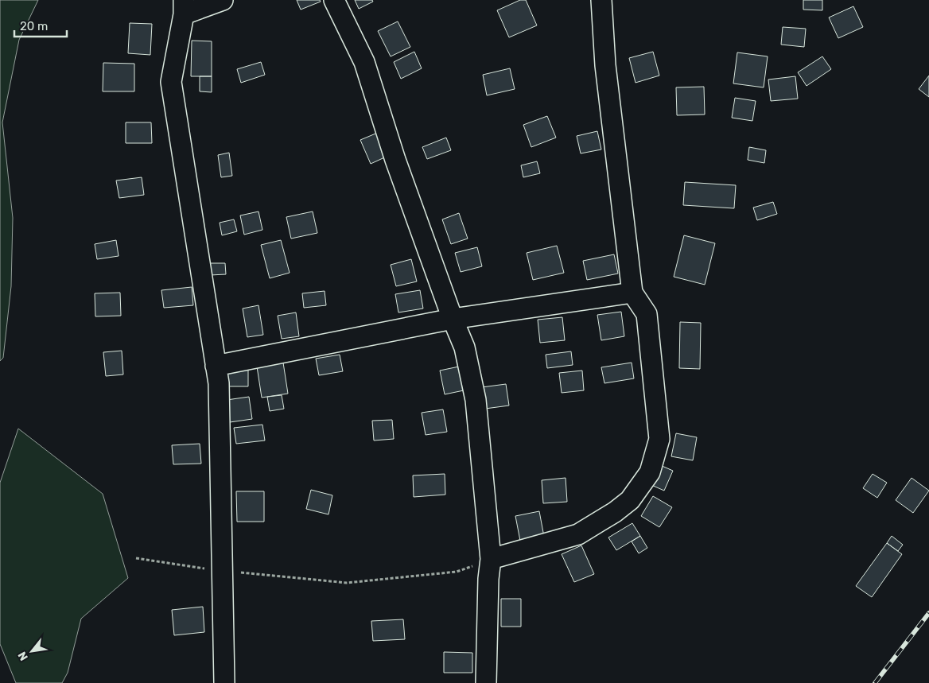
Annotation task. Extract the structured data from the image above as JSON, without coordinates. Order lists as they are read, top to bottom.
{
  "scale_bar": "20 m",
  "north": "bottom left"
}
